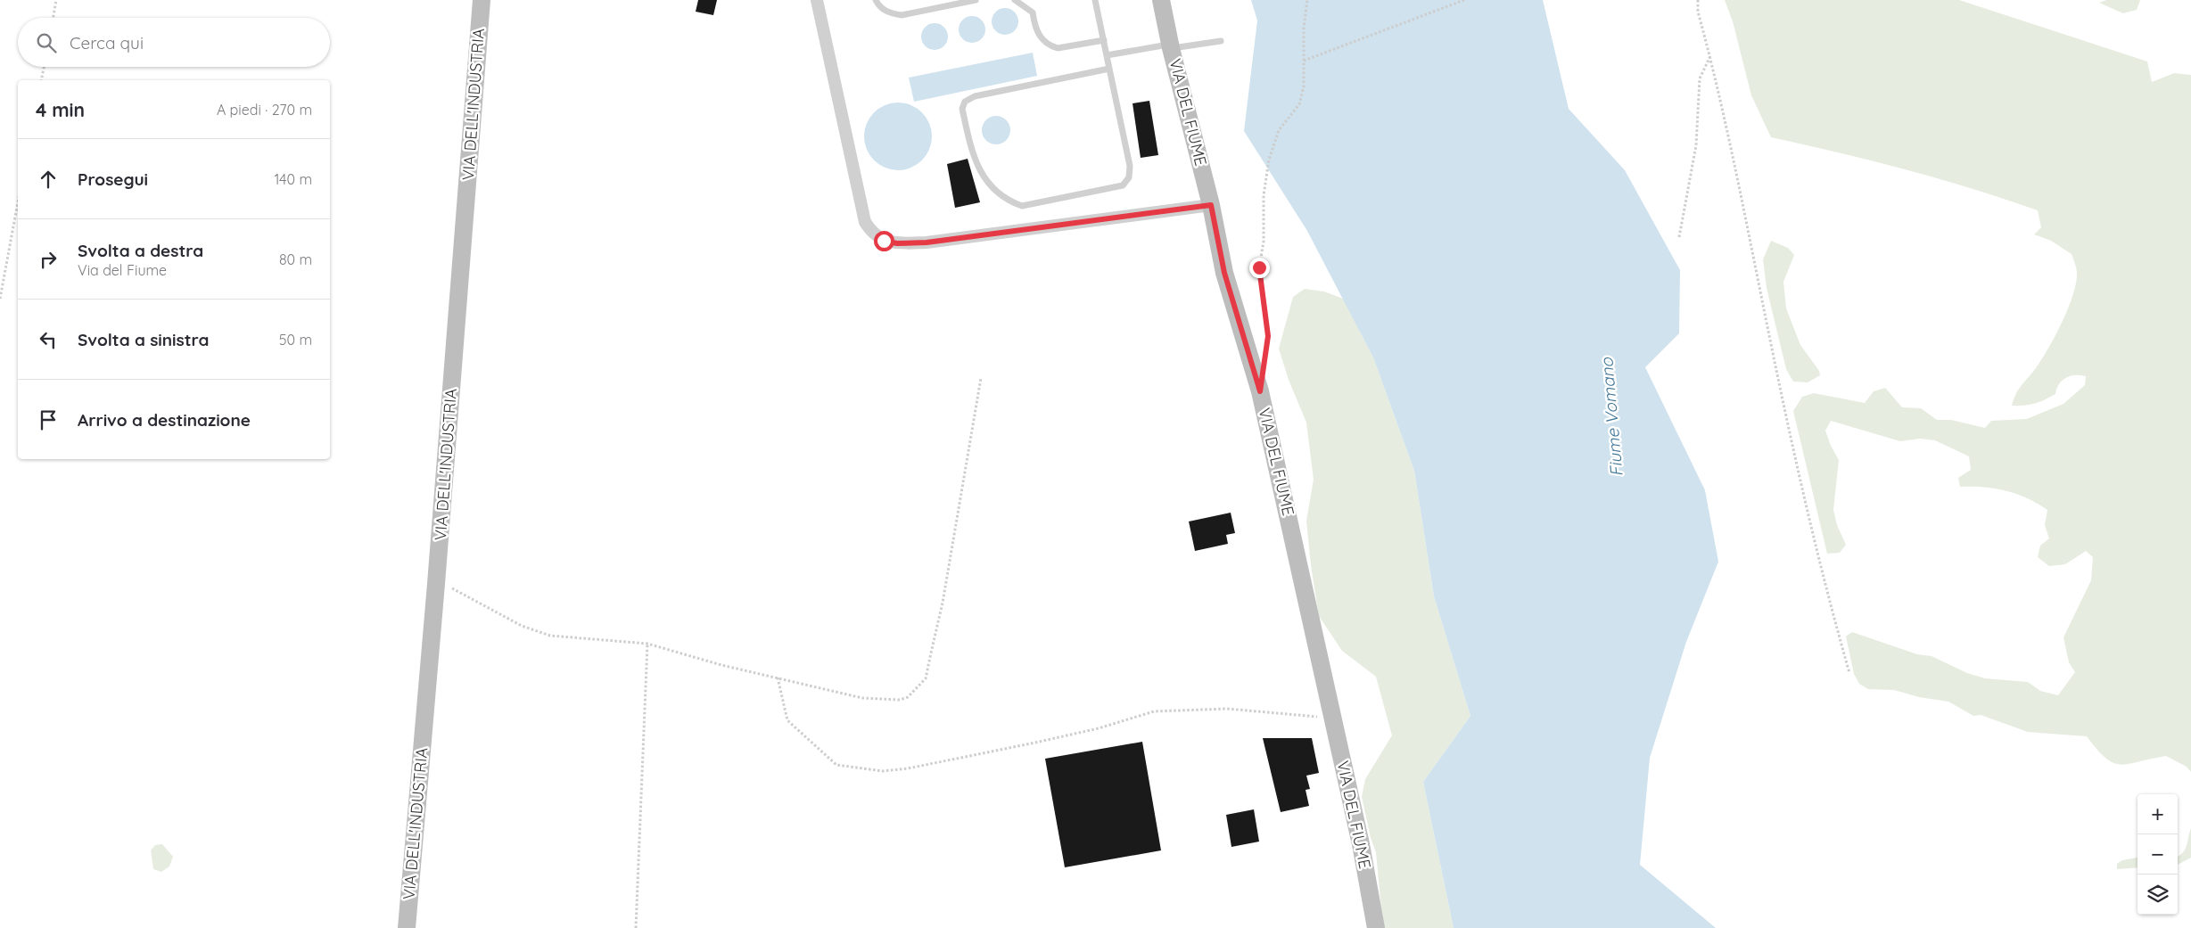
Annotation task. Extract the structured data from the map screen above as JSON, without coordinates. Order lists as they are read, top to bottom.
{
  "streets": {
    "street": ["VIA DELL'INDUSTRIA", "VIA DEL FIUME"]
  },
  "water": ["Fiume Vomano"],
  "page": {
    "search": "Cerca qui",
    "heading": ["4 min", "A piedi · 270 m"],
    "list": [
      ["Prosegui", "140 m"],
      ["Svolta a destra", "Via del Fiume", "80 m"],
      ["Svolta a sinistra", "50 m"],
      "Arrivo a destinazione"
    ],
    "map_buttons": ["+", "−"]
  }
}
